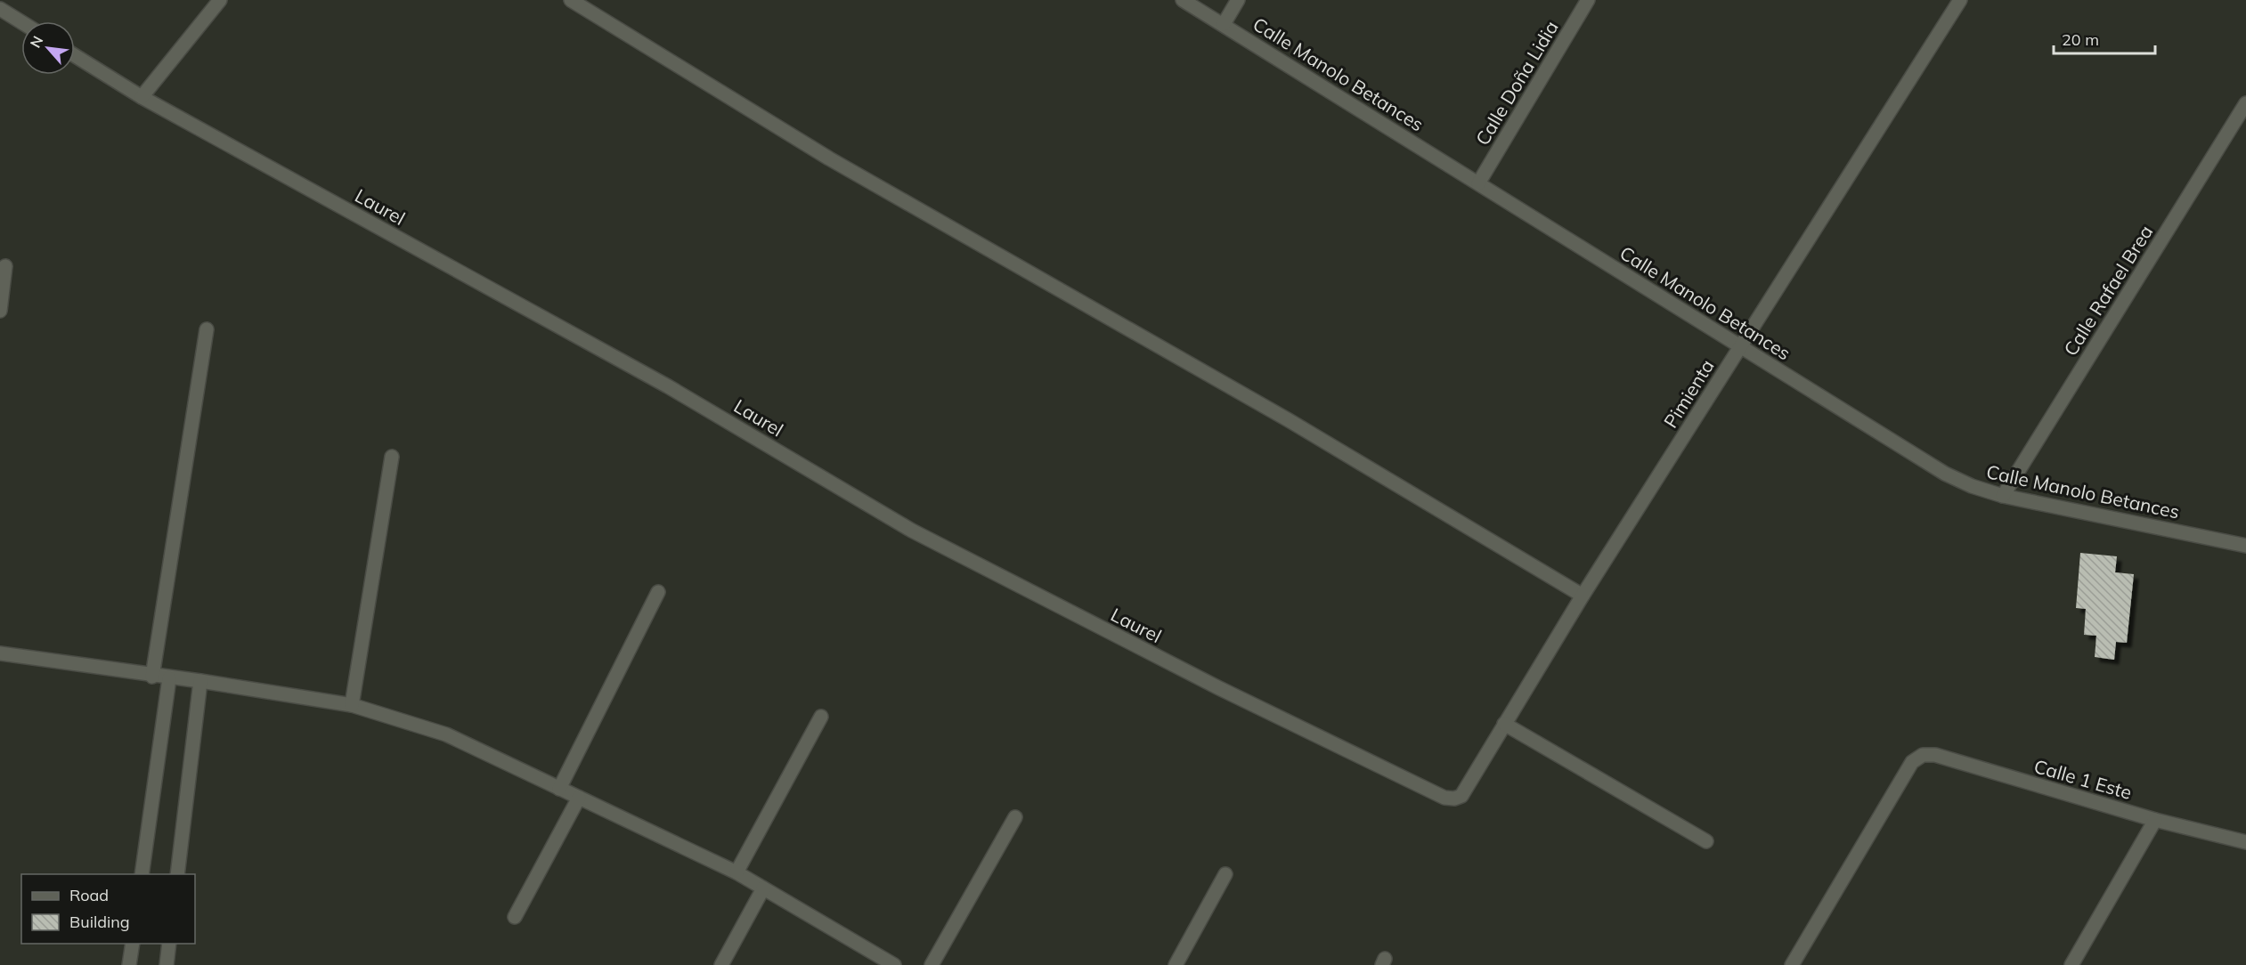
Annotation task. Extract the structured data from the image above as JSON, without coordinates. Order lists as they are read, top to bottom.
{
  "streets": {
    "street": [
      "Calle Manolo Betances",
      "Calle Doña Lidia",
      "Laurel",
      "Calle Rafael Brea",
      "Pimienta",
      "Calle 1 Este"
    ]
  },
  "crossings": [
    ["Calle Manolo Betances", "Calle Doña Lidia"],
    ["Calle Manolo Betances", "Calle Rafael Brea"],
    ["Calle Manolo Betances", "Pimienta"],
    ["Laurel", "Pimienta"]
  ],
  "legend": ["Road", "Building"],
  "scale_bar": "20 m",
  "north": "top left"
}
